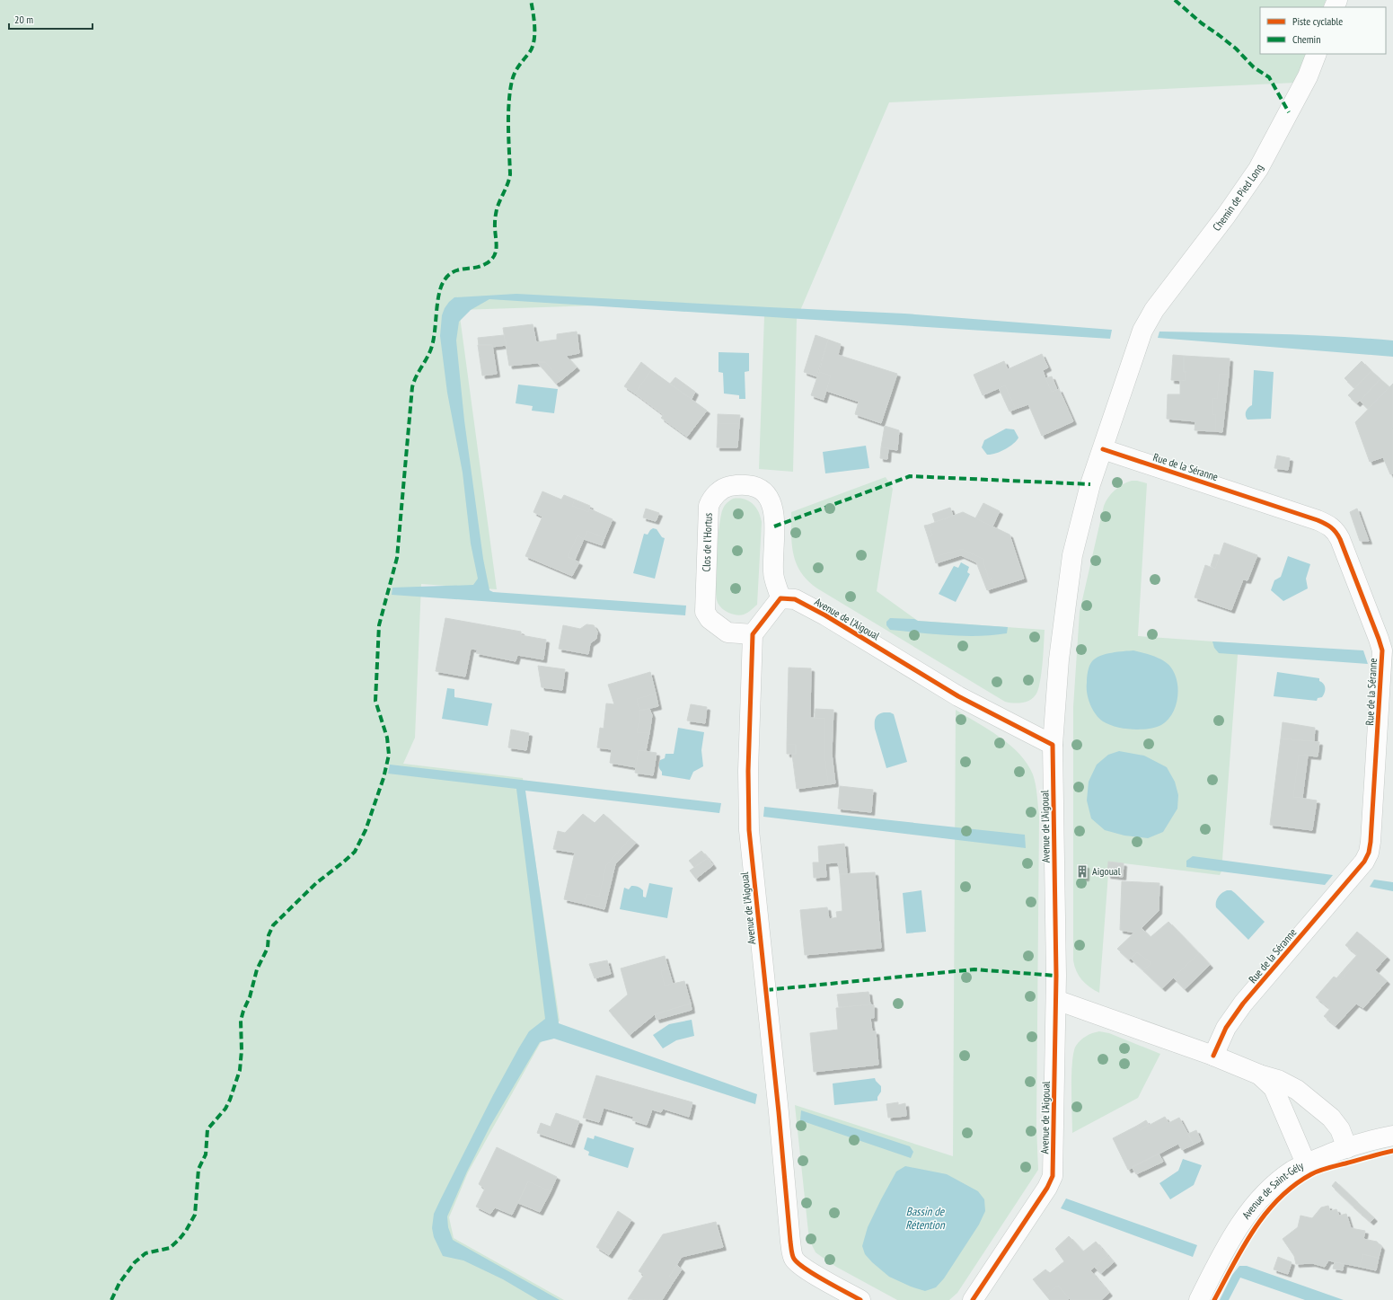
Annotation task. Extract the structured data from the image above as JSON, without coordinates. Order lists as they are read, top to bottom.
{
  "streets": {
    "street": [
      "Chemin de Pied Long",
      "Rue de la Séranne",
      "Clos de l'Hortus",
      "Avenue de l'Aigoual",
      "Avenue de Saint-Gély"
    ]
  },
  "crossings": [
    ["Chemin de Pied Long", "Rue de la Séranne"],
    ["Clos de l'Hortus", "Avenue de l'Aigoual"]
  ],
  "water": ["Bassin de Rétention"],
  "places": {
    "building": ["Aigoual"]
  },
  "legend": ["Piste cyclable", "Chemin"],
  "scale_bar": "20 m"
}
